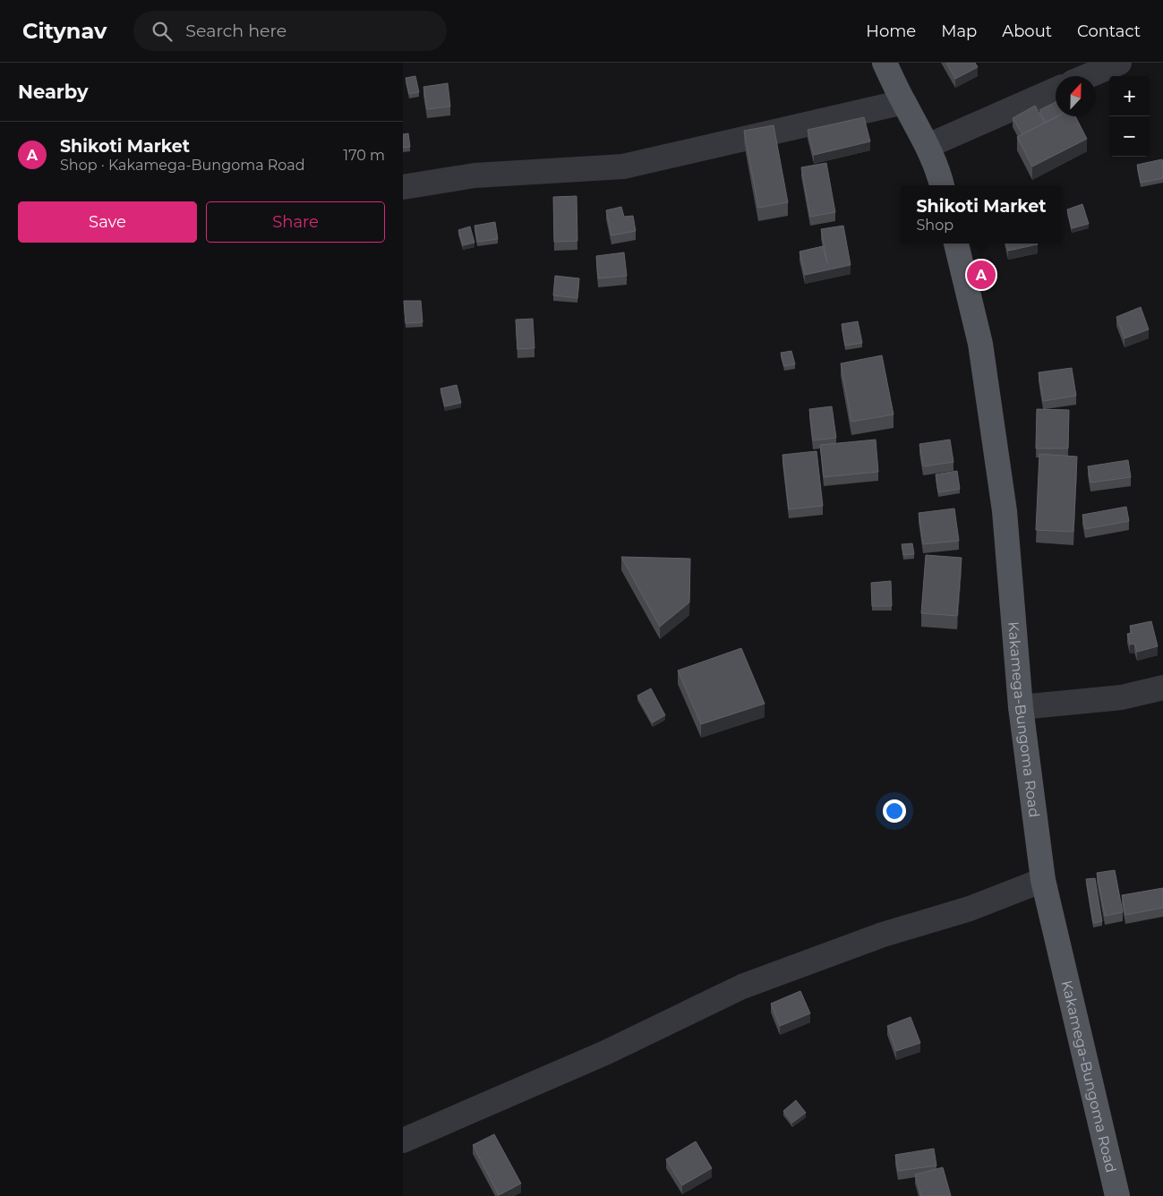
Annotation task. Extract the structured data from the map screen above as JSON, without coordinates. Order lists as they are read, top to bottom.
{
  "streets": {
    "main road": ["Kakamega-Bungoma Road"]
  },
  "north": "top",
  "page": {
    "header": "Citynav",
    "search": "Search here",
    "nav": [
      "Home",
      "Map",
      "About",
      "Contact"
    ],
    "heading": "Nearby",
    "map_buttons": ["+", "−"],
    "list": [
      {
        "mark": "A",
        "name": "Shikoti Market",
        "note": "Shop · Kakamega-Bungoma Road",
        "value": "170 m"
      }
    ],
    "popup": ["Shikoti Market", "Shop"],
    "buttons": ["Save", "Share"],
    "pins": "A"
  }
}
